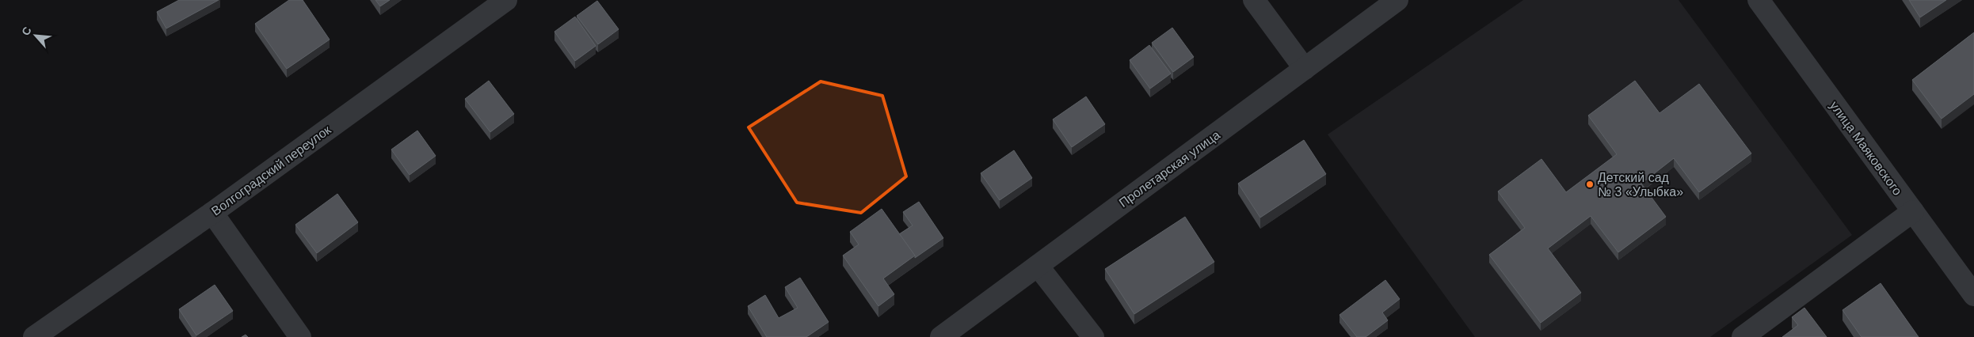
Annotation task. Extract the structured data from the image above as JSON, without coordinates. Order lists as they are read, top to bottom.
{
  "streets": {
    "street": ["улица Маяковского", "Пролетарская улица", "Волгоградский переулок"]
  },
  "places": ["Детский сад № 3 «Улыбка»"],
  "north": "top left"
}
